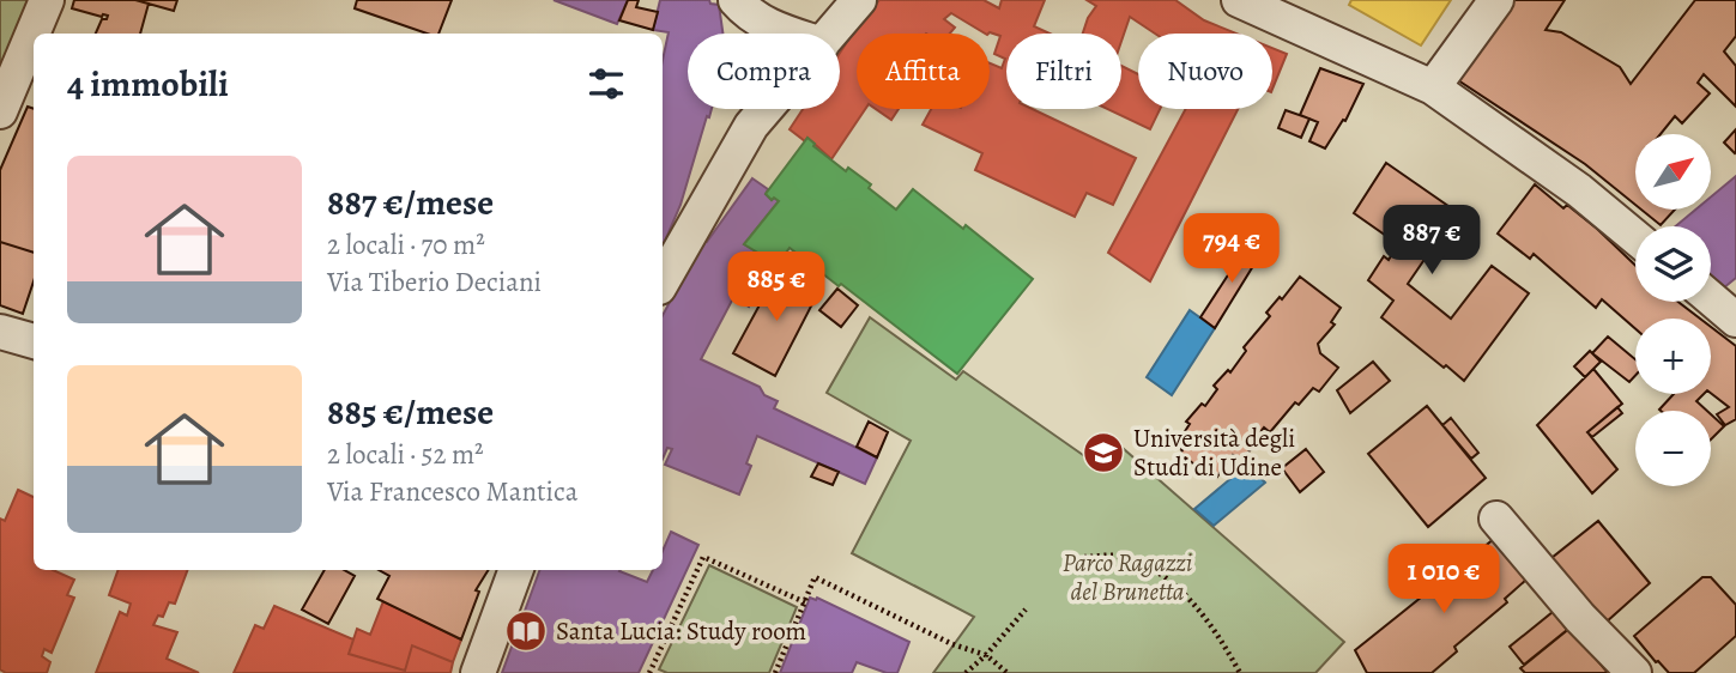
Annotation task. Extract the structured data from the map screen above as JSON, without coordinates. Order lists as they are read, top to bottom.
{
  "parks": ["Parco Ragazzi del Brunetta"],
  "places": {
    "school or university": ["Università degli Studi di Udine"],
    "library": ["Santa Lucia: Study room"]
  },
  "north": "top right",
  "page": {
    "chip": [
      "Compra",
      "Affitta",
      "Filtri",
      "Nuovo"
    ],
    "heading": "4 immobili",
    "map_buttons": ["+", "−"],
    "list": [
      {
        "name": "887 €/mese",
        "note": "2 locali · 70 m² · Via Tiberio Deciani"
      },
      {
        "name": "885 €/mese",
        "note": "2 locali · 52 m² · Via Francesco Mantica"
      }
    ],
    "price": [
      "887 €",
      "794 €",
      "885 €",
      "1 010 €"
    ]
  }
}
